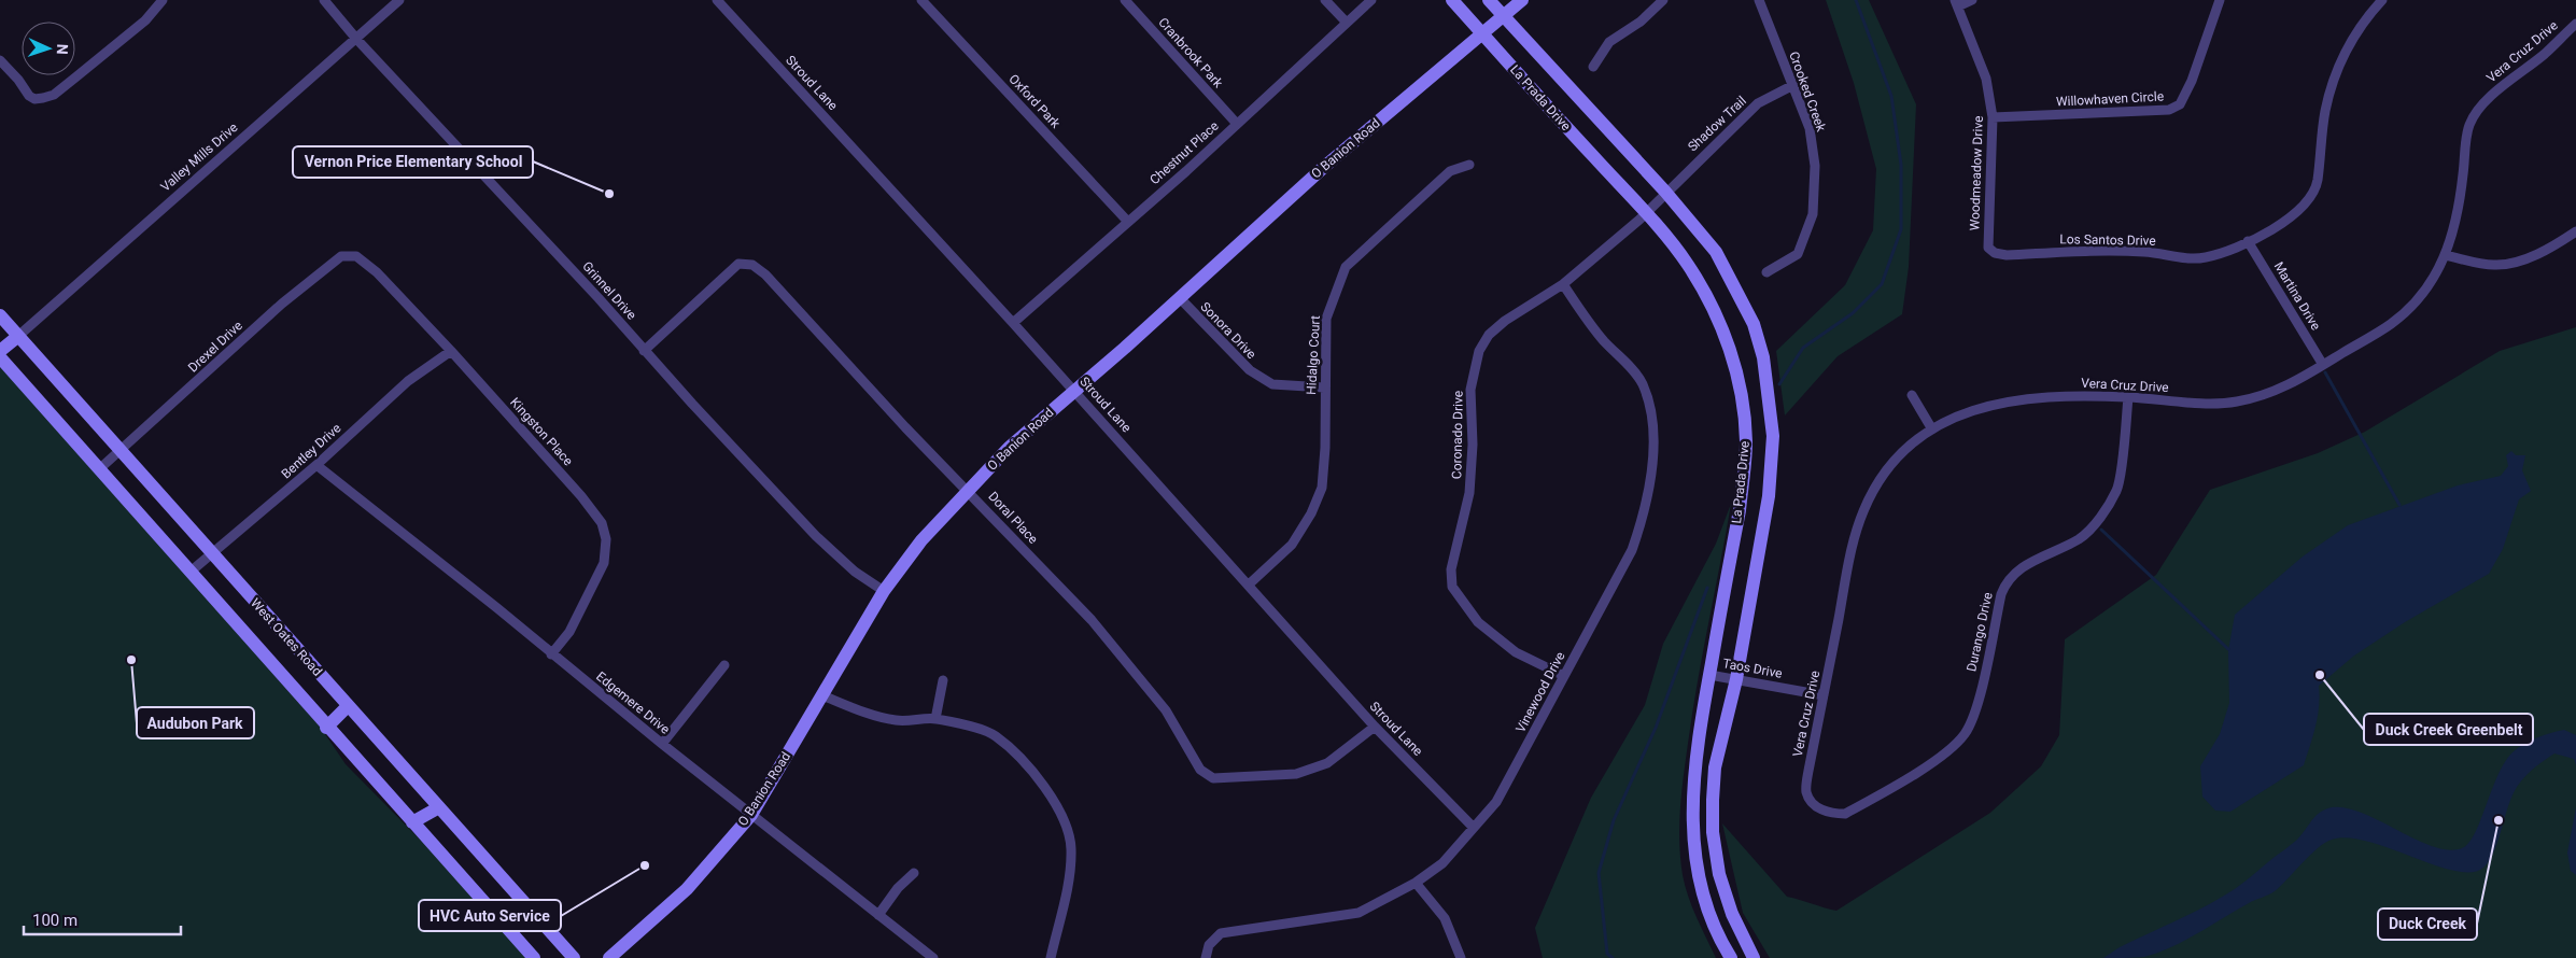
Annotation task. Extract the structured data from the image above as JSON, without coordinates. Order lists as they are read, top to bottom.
{
  "streets": {
    "main road": ["La Prada Drive", "O Banion Road", "West Oates Road"],
    "street": [
      "Vera Cruz Drive",
      "Cranbrook Park",
      "Stroud Lane",
      "Crooked Creek",
      "Willowhaven Circle",
      "Oxford Park",
      "Shadow Trail",
      "Chestnut Place",
      "Valley Mills Drive",
      "Woodmeadow Drive",
      "Los Santos Drive",
      "Grinnel Drive",
      "Martina Drive",
      "Sonora Drive",
      "Drexel Drive",
      "Hidalgo Court",
      "Kingston Place",
      "Coronado Drive",
      "Bentley Drive",
      "Doral Place",
      "Durango Drive",
      "Taos Drive",
      "Vinewood Drive",
      "Edgemere Drive"
    ]
  },
  "crossings": [
    ["Vera Cruz Drive", "Martina Drive"],
    ["Vera Cruz Drive", "Durango Drive"],
    ["Vera Cruz Drive", "Taos Drive"],
    ["Cranbrook Park", "Chestnut Place"],
    ["Stroud Lane", "O Banion Road"],
    ["Stroud Lane", "Chestnut Place"],
    ["Stroud Lane", "Hidalgo Court"],
    ["Stroud Lane", "Doral Place"],
    ["Stroud Lane", "Vinewood Drive"],
    ["Crooked Creek", "Shadow Trail"],
    ["La Prada Drive", "Shadow Trail"],
    ["La Prada Drive", "O Banion Road"],
    ["La Prada Drive", "Coronado Drive"],
    ["La Prada Drive", "Taos Drive"],
    ["Willowhaven Circle", "Woodmeadow Drive"],
    ["Oxford Park", "Chestnut Place"],
    ["Shadow Trail", "Coronado Drive"],
    ["O Banion Road", "Grinnel Drive"],
    ["O Banion Road", "Sonora Drive"],
    ["O Banion Road", "Doral Place"],
    ["O Banion Road", "Edgemere Drive"],
    ["Valley Mills Drive", "Grinnel Drive"],
    ["Valley Mills Drive", "West Oates Road"],
    ["Woodmeadow Drive", "Los Santos Drive"],
    ["Los Santos Drive", "Martina Drive"],
    ["Grinnel Drive", "Doral Place"],
    ["Sonora Drive", "Hidalgo Court"],
    ["Drexel Drive", "Kingston Place"],
    ["Drexel Drive", "West Oates Road"],
    ["Kingston Place", "Bentley Drive"],
    ["Kingston Place", "Edgemere Drive"],
    ["Coronado Drive", "Vinewood Drive"],
    ["Bentley Drive", "West Oates Road"],
    ["Bentley Drive", "Edgemere Drive"]
  ],
  "places": [
    "Vernon Price Elementary School",
    "Audubon Park",
    "Duck Creek Greenbelt",
    "Duck Creek",
    "HVC Auto Service"
  ],
  "scale_bar": "100 m",
  "north": "right"
}
